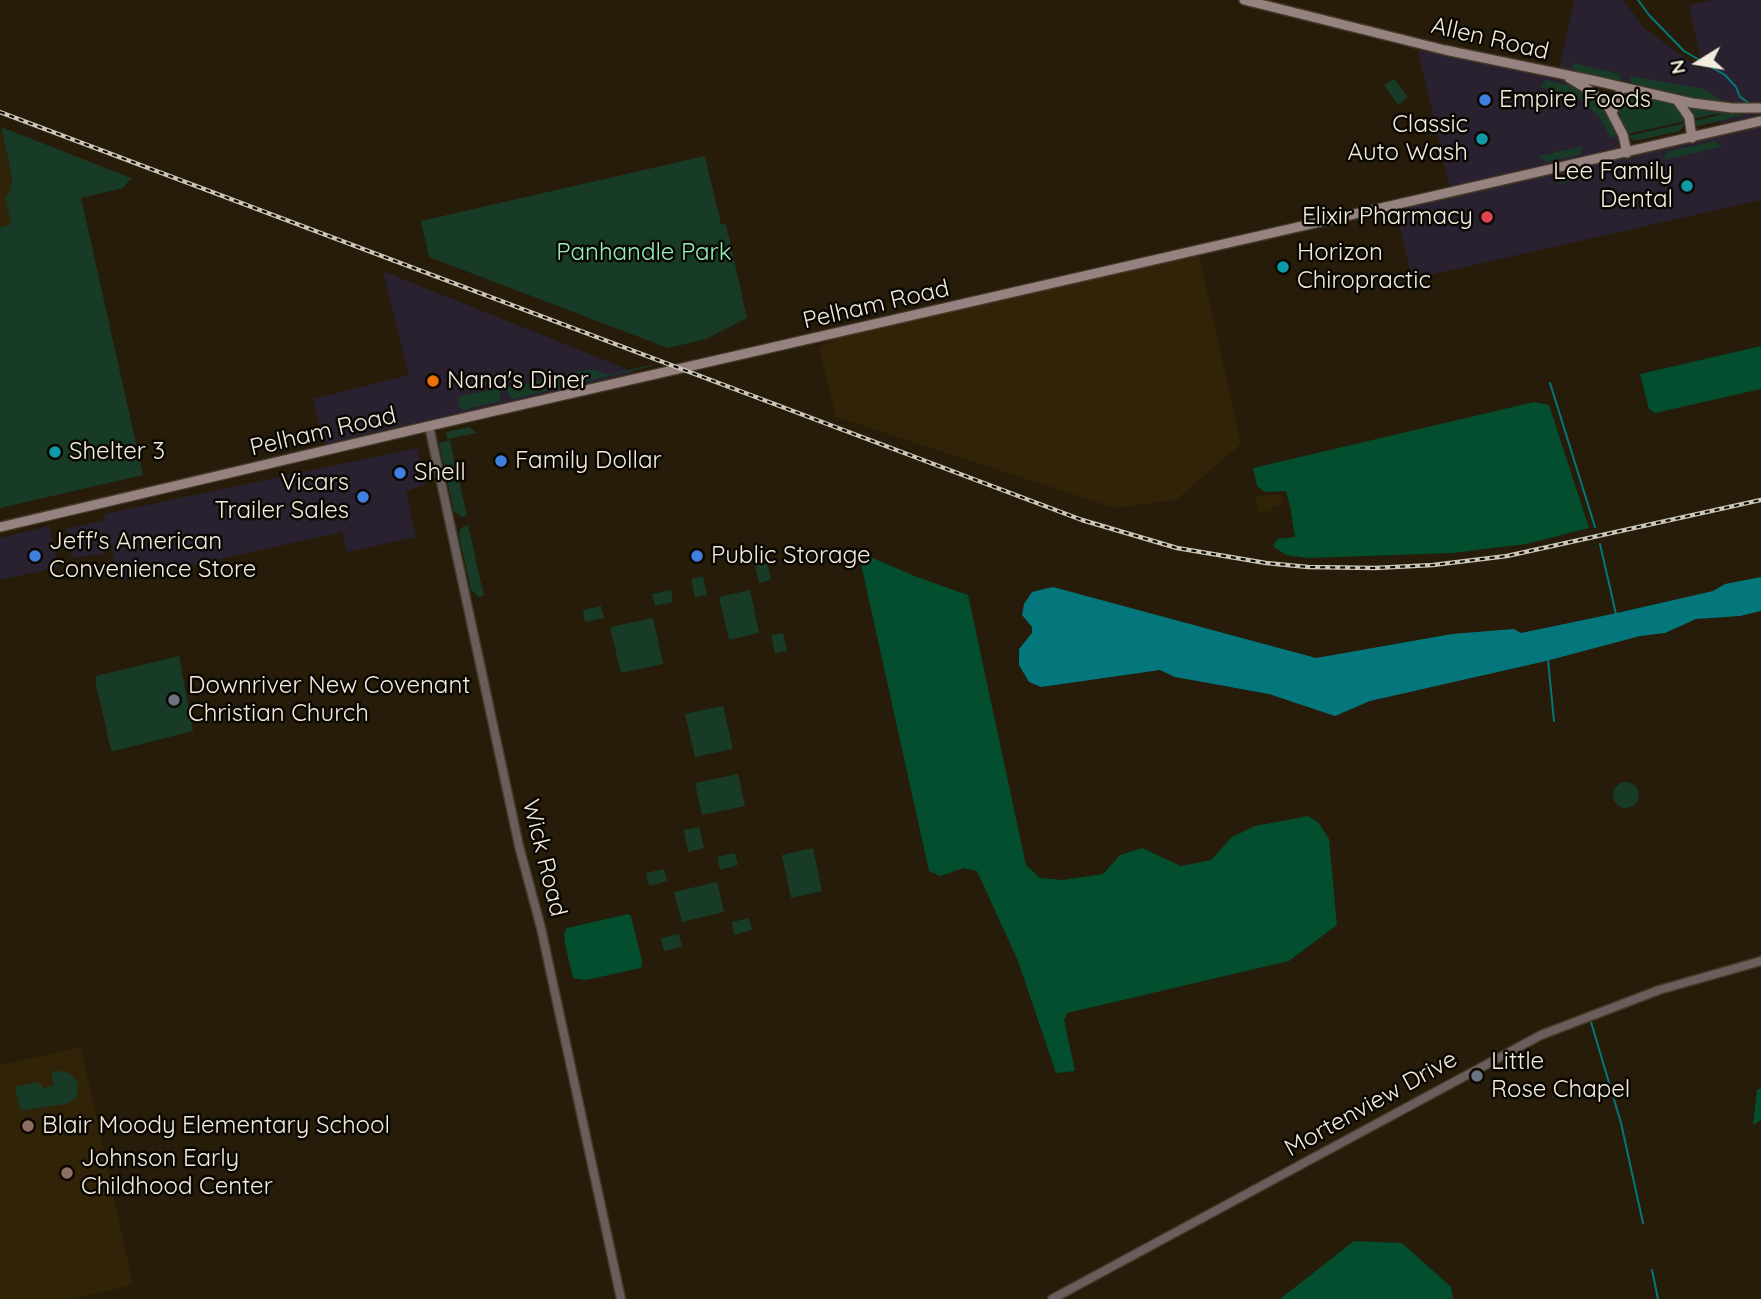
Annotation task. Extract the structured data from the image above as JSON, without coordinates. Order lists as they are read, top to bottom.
{
  "streets": {
    "main road": ["Allen Road", "Pelham Road"],
    "street": ["Wick Road", "Mortenview Drive"]
  },
  "crossings": [
    ["Allen Road", "Pelham Road"],
    ["Pelham Road", "Wick Road"]
  ],
  "parks": ["Panhandle Park"],
  "places": [
    "Empire Foods",
    "Classic Auto Wash",
    "Lee Family Dental",
    "Elixir Pharmacy",
    "Horizon Chiropractic",
    "Nana's Diner",
    "Shelter 3",
    "Family Dollar",
    "Shell",
    "Vicars Trailer Sales",
    "Jeff's American Convenience Store",
    "Public Storage",
    "Downriver New Covenant Christian Church",
    "Little Rose Chapel",
    "Blair Moody Elementary School",
    "Johnson Early Childhood Center"
  ],
  "north": "left"
}
